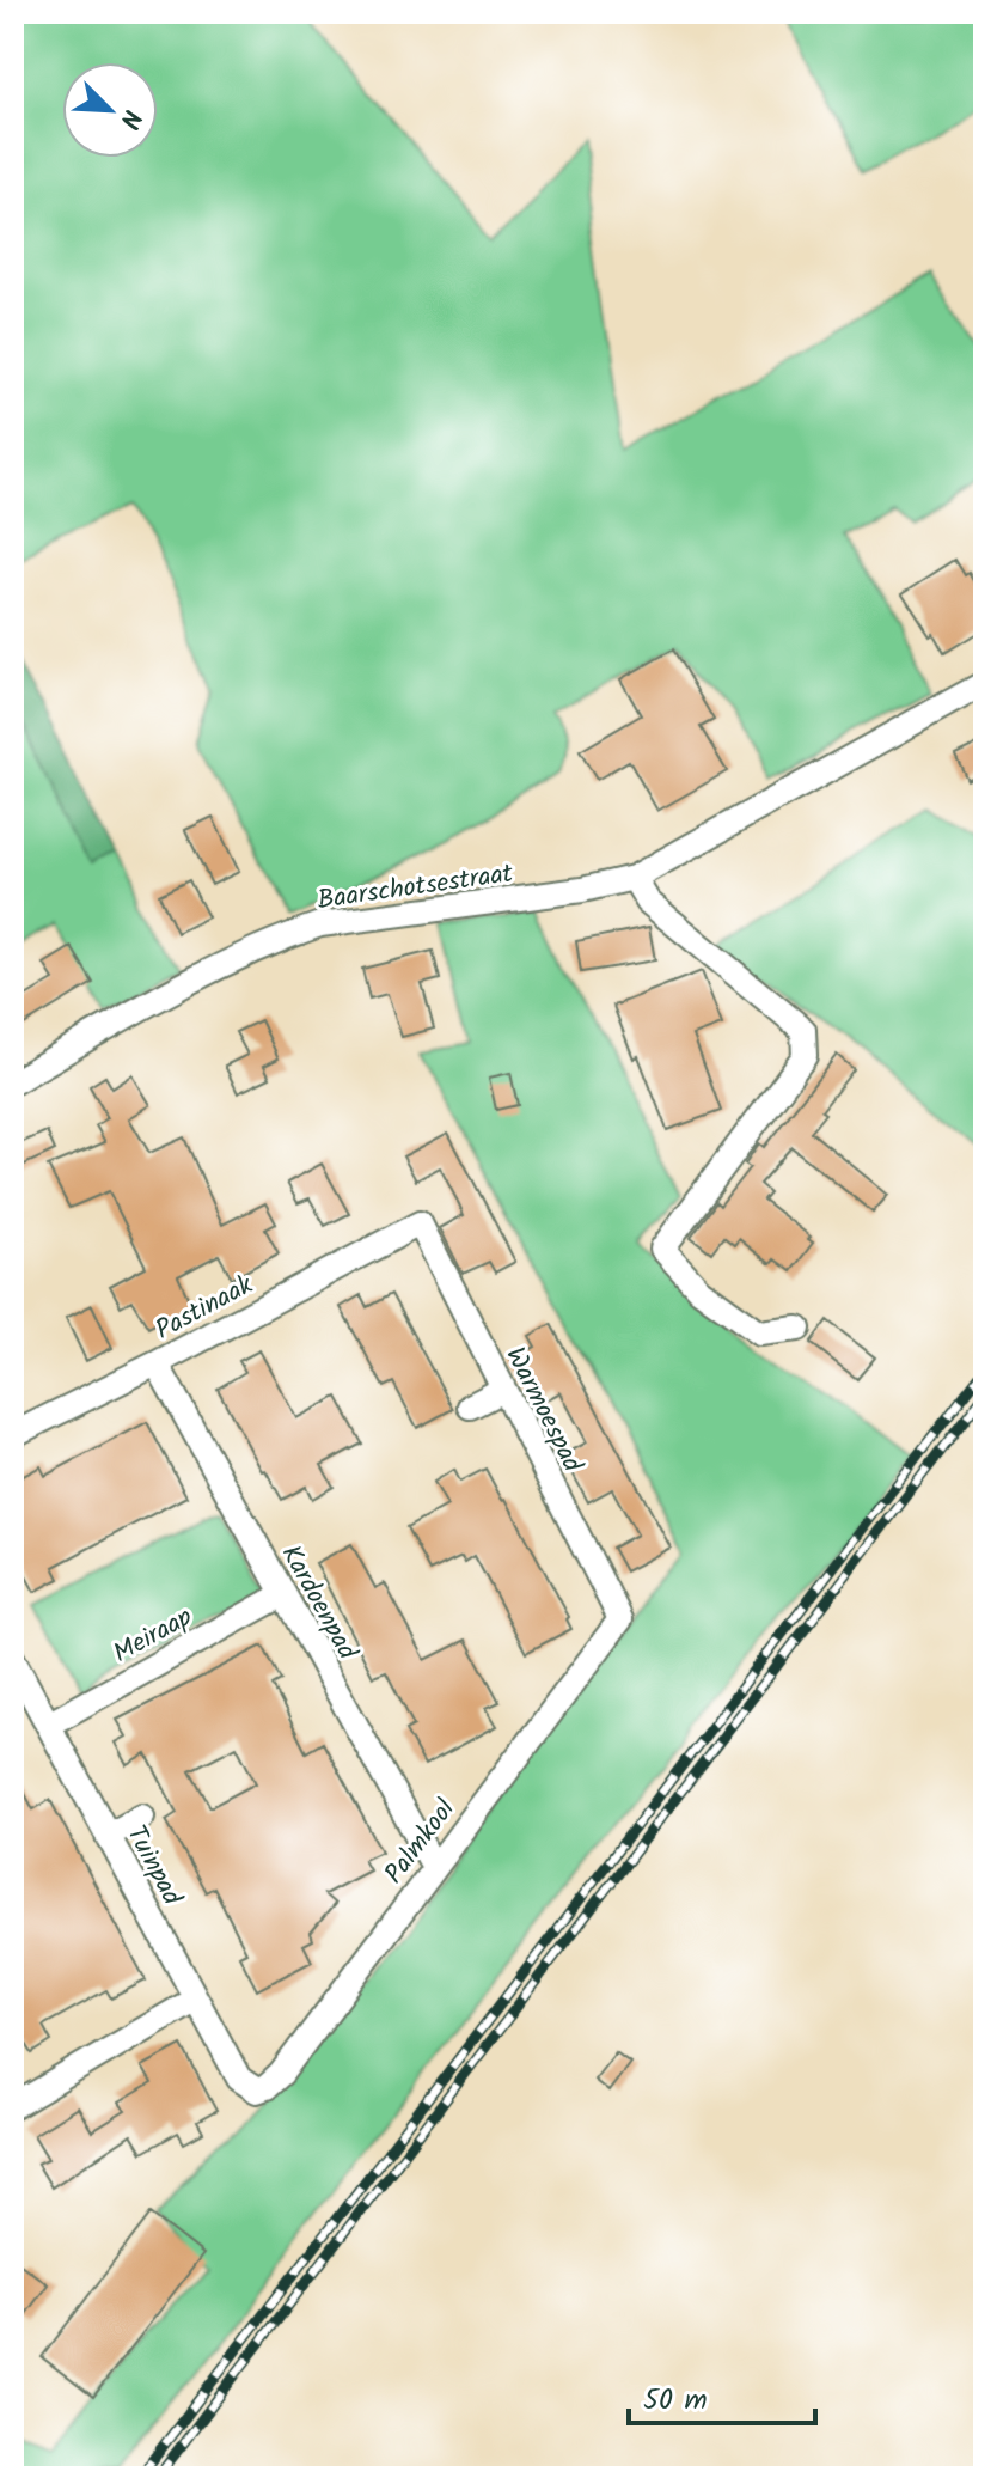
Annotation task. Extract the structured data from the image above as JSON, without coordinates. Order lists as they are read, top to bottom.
{
  "streets": {
    "street": [
      "Baarschotsestraat",
      "Pastinaak",
      "Warmoespad",
      "Kardoenpad",
      "Meiraap",
      "Palmkool",
      "Tuinpad"
    ]
  },
  "crossings": [
    ["Pastinaak", "Warmoespad"],
    ["Pastinaak", "Kardoenpad"],
    ["Warmoespad", "Palmkool"],
    ["Kardoenpad", "Meiraap"],
    ["Kardoenpad", "Palmkool"],
    ["Meiraap", "Tuinpad"],
    ["Palmkool", "Tuinpad"]
  ],
  "scale_bar": "50 m",
  "north": "bottom right"
}
